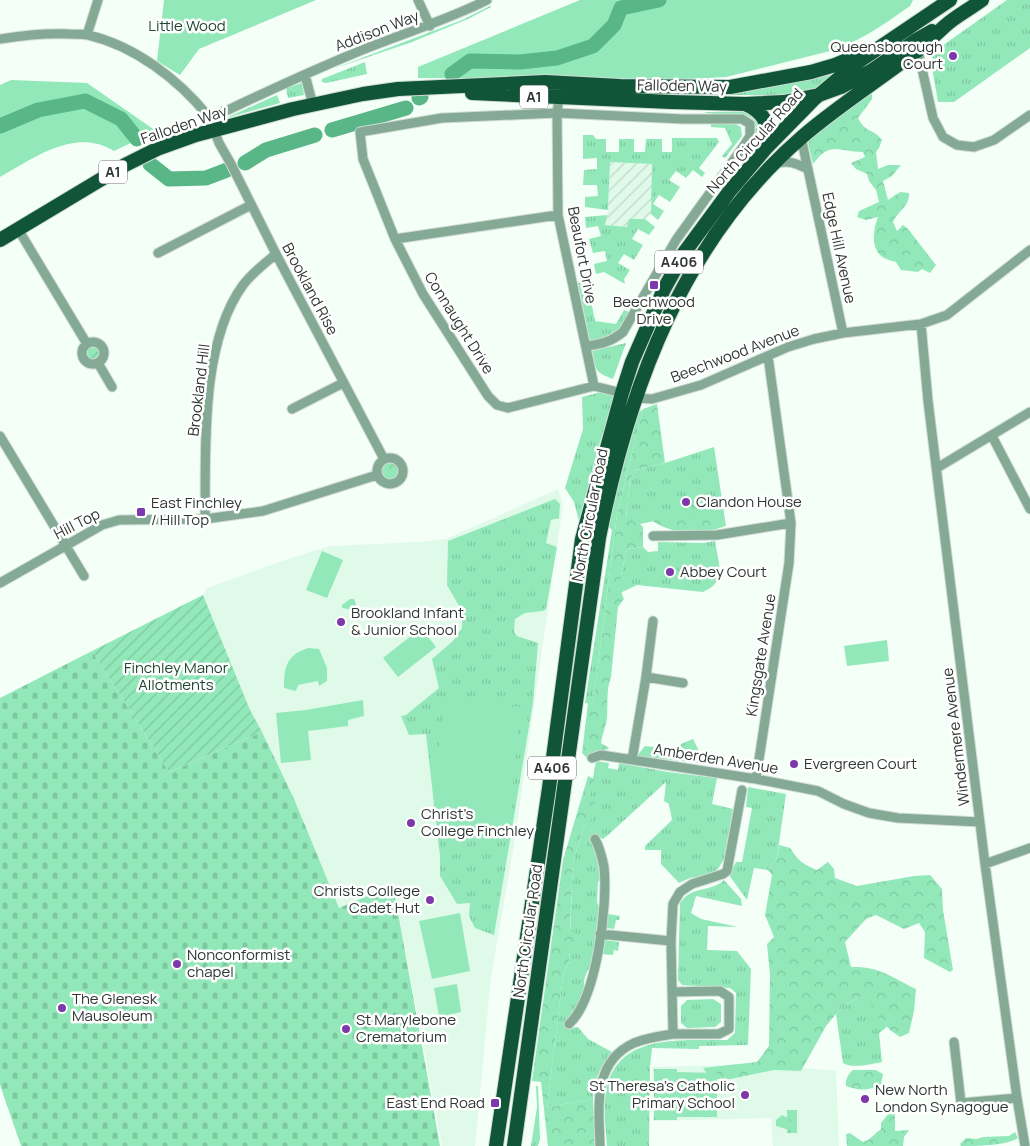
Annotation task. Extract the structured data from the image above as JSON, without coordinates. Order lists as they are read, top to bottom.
{
  "streets": {
    "highway": [
      "Falloden Way",
      "A1",
      "North Circular Road",
      "A406"
    ],
    "street": [
      "Addison Way",
      "Edge Hill Avenue",
      "Beaufort Drive",
      "Brookland Rise",
      "Connaught Drive",
      "Beechwood Avenue",
      "Brookland Hill",
      "Hill Top",
      "Kingsgate Avenue",
      "Windermere Avenue",
      "Amberden Avenue"
    ]
  },
  "crossings": [
    ["Falloden Way", "North Circular Road"],
    ["Falloden Way", "Beaufort Drive"],
    ["Falloden Way", "Brookland Rise"],
    ["North Circular Road", "Edge Hill Avenue"],
    ["North Circular Road", "Connaught Drive"],
    ["North Circular Road", "Beechwood Avenue"],
    ["Edge Hill Avenue", "Beechwood Avenue"],
    ["Beaufort Drive", "Connaught Drive"],
    ["Brookland Rise", "Brookland Hill"],
    ["Beechwood Avenue", "Kingsgate Avenue"],
    ["Beechwood Avenue", "Windermere Avenue"],
    ["Brookland Hill", "Hill Top"],
    ["Kingsgate Avenue", "Amberden Avenue"],
    ["Windermere Avenue", "Amberden Avenue"]
  ],
  "parks": ["Little Wood", "Finchley Manor Allotments"],
  "places": {
    "other": [
      "Queensborough Court",
      "Clandon House",
      "Abbey Court",
      "Brookland Infant & Junior School",
      "Evergreen Court",
      "Christ's College Finchley",
      "Christs College Cadet Hut",
      "Nonconformist chapel",
      "The Glenesk Mausoleum",
      "St Marylebone Crematorium",
      "St Theresa's Catholic Primary School",
      "New North London Synagogue"
    ],
    "transit": ["Beechwood Drive", "East Finchley / Hill Top", "East End Road"]
  }
}
